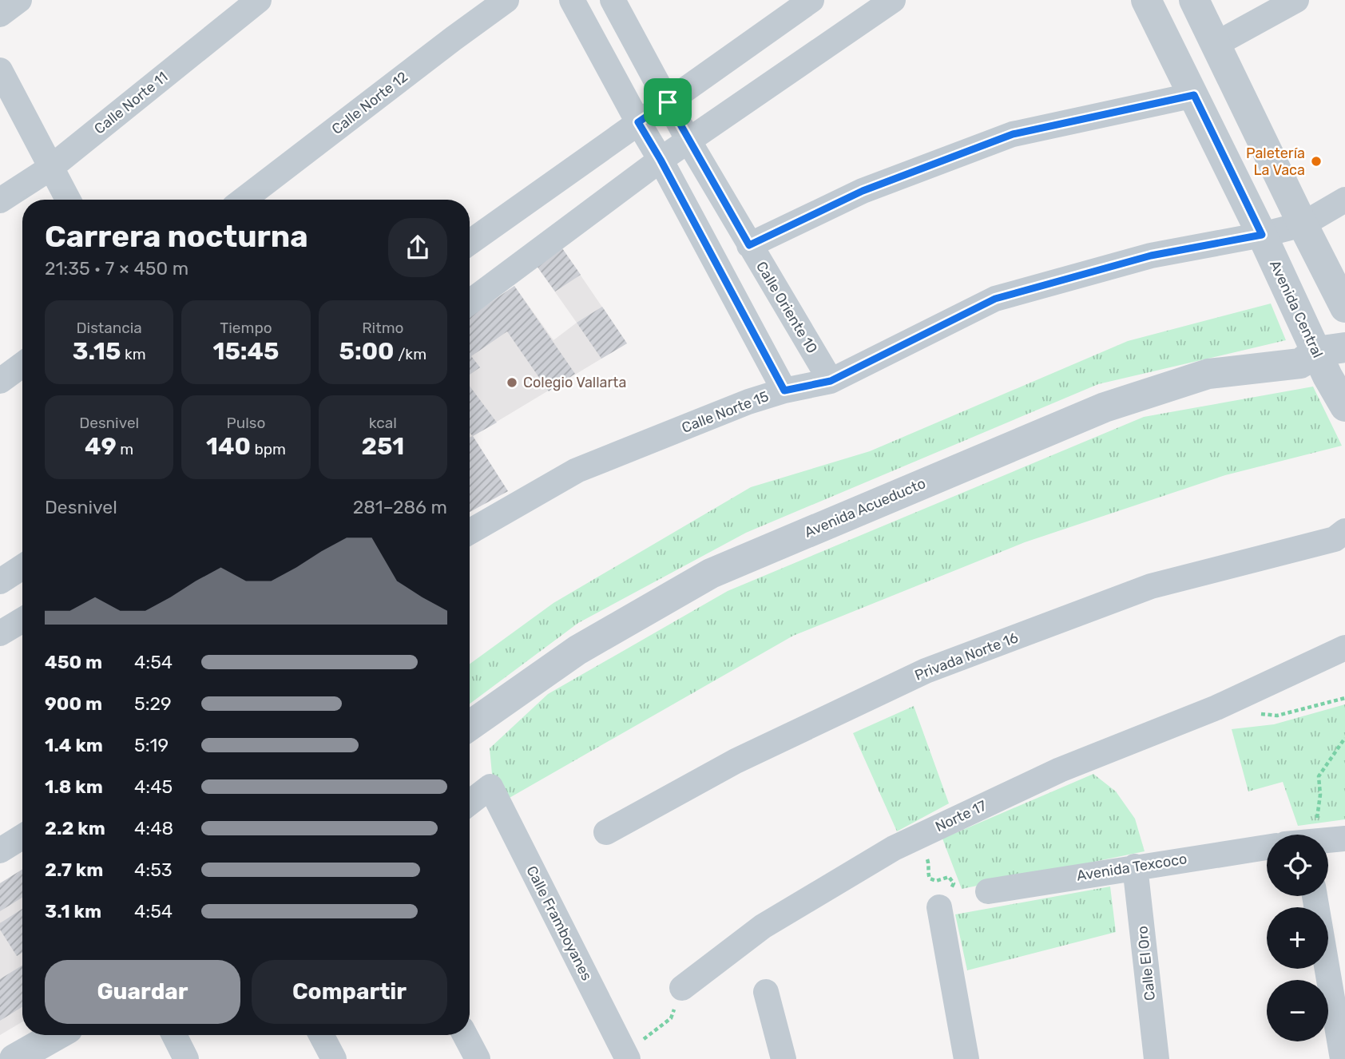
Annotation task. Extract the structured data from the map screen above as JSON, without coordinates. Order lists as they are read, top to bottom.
{
  "streets": {
    "street": [
      "Calle Norte 11",
      "Calle Norte 12",
      "Calle Oriente 10",
      "Avenida Central",
      "Calle Norte 15",
      "Avenida Acueducto",
      "Privada Norte 16",
      "Norte 17",
      "Avenida Texcoco",
      "Calle Framboyanes",
      "Calle El Oro"
    ]
  },
  "crossings": [
    ["Calle Oriente 10", "Calle Norte 15"],
    ["Avenida Central", "Calle Norte 15"],
    ["Avenida Central", "Avenida Acueducto"],
    ["Avenida Texcoco", "Calle El Oro"]
  ],
  "places": ["Paletería La Vaca", "Colegio Vallarta"],
  "page": {
    "heading": ["Carrera nocturna", "21:35 · 7 × 450 m"],
    "stats": [
      ["Distancia", "3.15 km"],
      ["Tiempo", "15:45"],
      ["Ritmo", "5:00 /km"],
      ["Desnivel", "49 m"],
      ["Pulso", "140 bpm"],
      ["kcal", "251"]
    ],
    "chart": ["Desnivel", "281–286 m"],
    "list": [
      {
        "name": "450 m",
        "note": "4:54"
      },
      {
        "name": "900 m",
        "note": "5:29"
      },
      {
        "name": "1.4 km",
        "note": "5:19"
      },
      {
        "name": "1.8 km",
        "note": "4:45"
      },
      {
        "name": "2.2 km",
        "note": "4:48"
      },
      {
        "name": "2.7 km",
        "note": "4:53"
      },
      {
        "name": "3.1 km",
        "note": "4:54"
      }
    ],
    "map_buttons": ["+", "−"],
    "buttons": ["Guardar", "Compartir"]
  }
}
